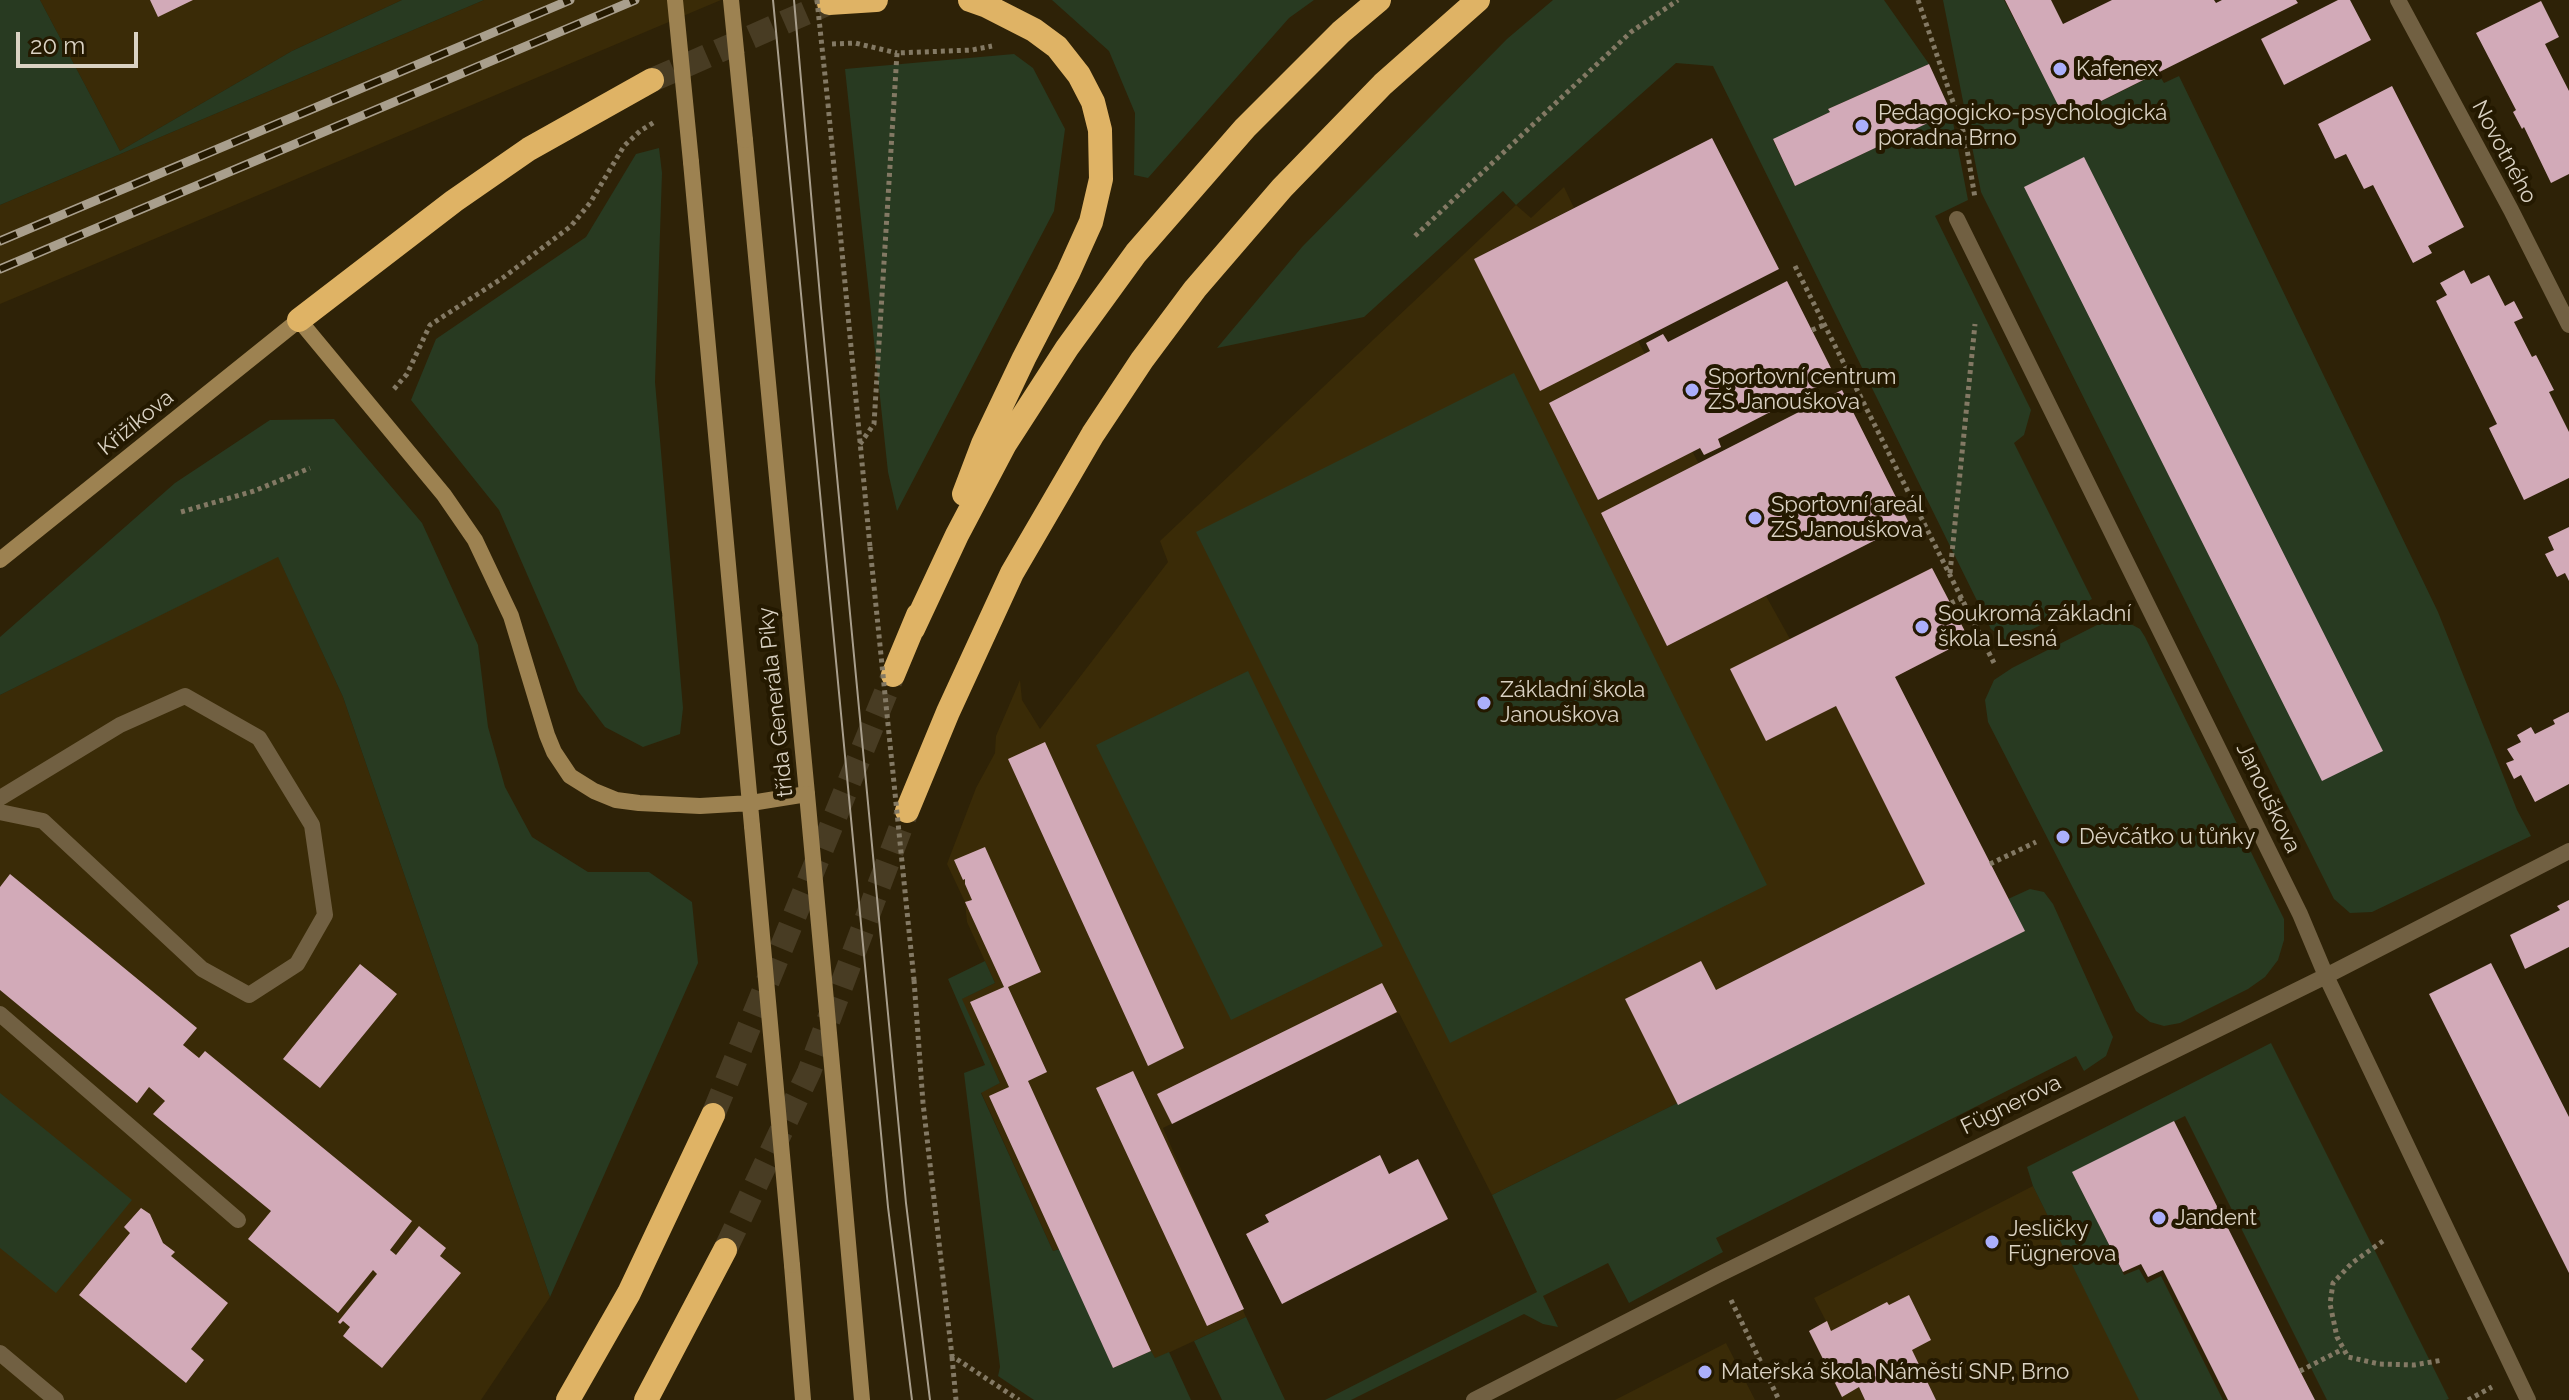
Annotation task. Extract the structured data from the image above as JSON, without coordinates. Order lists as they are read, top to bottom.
{
  "streets": {
    "main road": ["Křižíkova", "třída Generála Píky"],
    "street": ["Novotného", "Janouškova", "Fügnerova"]
  },
  "crossings": [
    ["Janouškova", "Fügnerova"]
  ],
  "places": [
    "Kafenex",
    "Pedagogicko-psychologická poradna Brno",
    "Sportovní centrum ZŠ Janouškova",
    "Sportovní areál ZŠ Janouškova",
    "Soukromá základní škola Lesná",
    "Základní škola Janouškova",
    "Děvčátko u tůňky",
    "Jandent",
    "Jesličky Fügnerova",
    "Mateřská škola Náměstí SNP, Brno"
  ],
  "scale_bar": "20 m"
}
